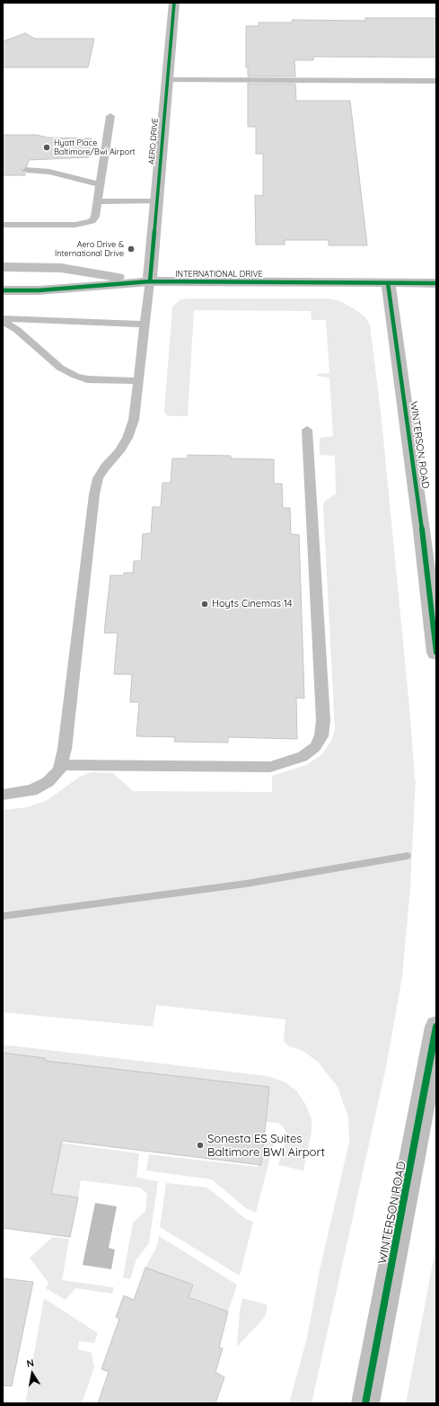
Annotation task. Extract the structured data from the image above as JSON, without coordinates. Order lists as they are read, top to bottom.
{
  "streets": {
    "street": ["AERO DRIVE", "INTERNATIONAL DRIVE", "WINTERSON ROAD"]
  },
  "crossings": [
    ["AERO DRIVE", "INTERNATIONAL DRIVE"],
    ["INTERNATIONAL DRIVE", "WINTERSON ROAD"]
  ],
  "places": [
    "Hyatt Place Baltimore/Bwi Airport",
    "Aero Drive & International Drive",
    "Hoyts Cinemas 14",
    "Sonesta ES Suites Baltimore BWI Airport"
  ],
  "north": "top"
}
